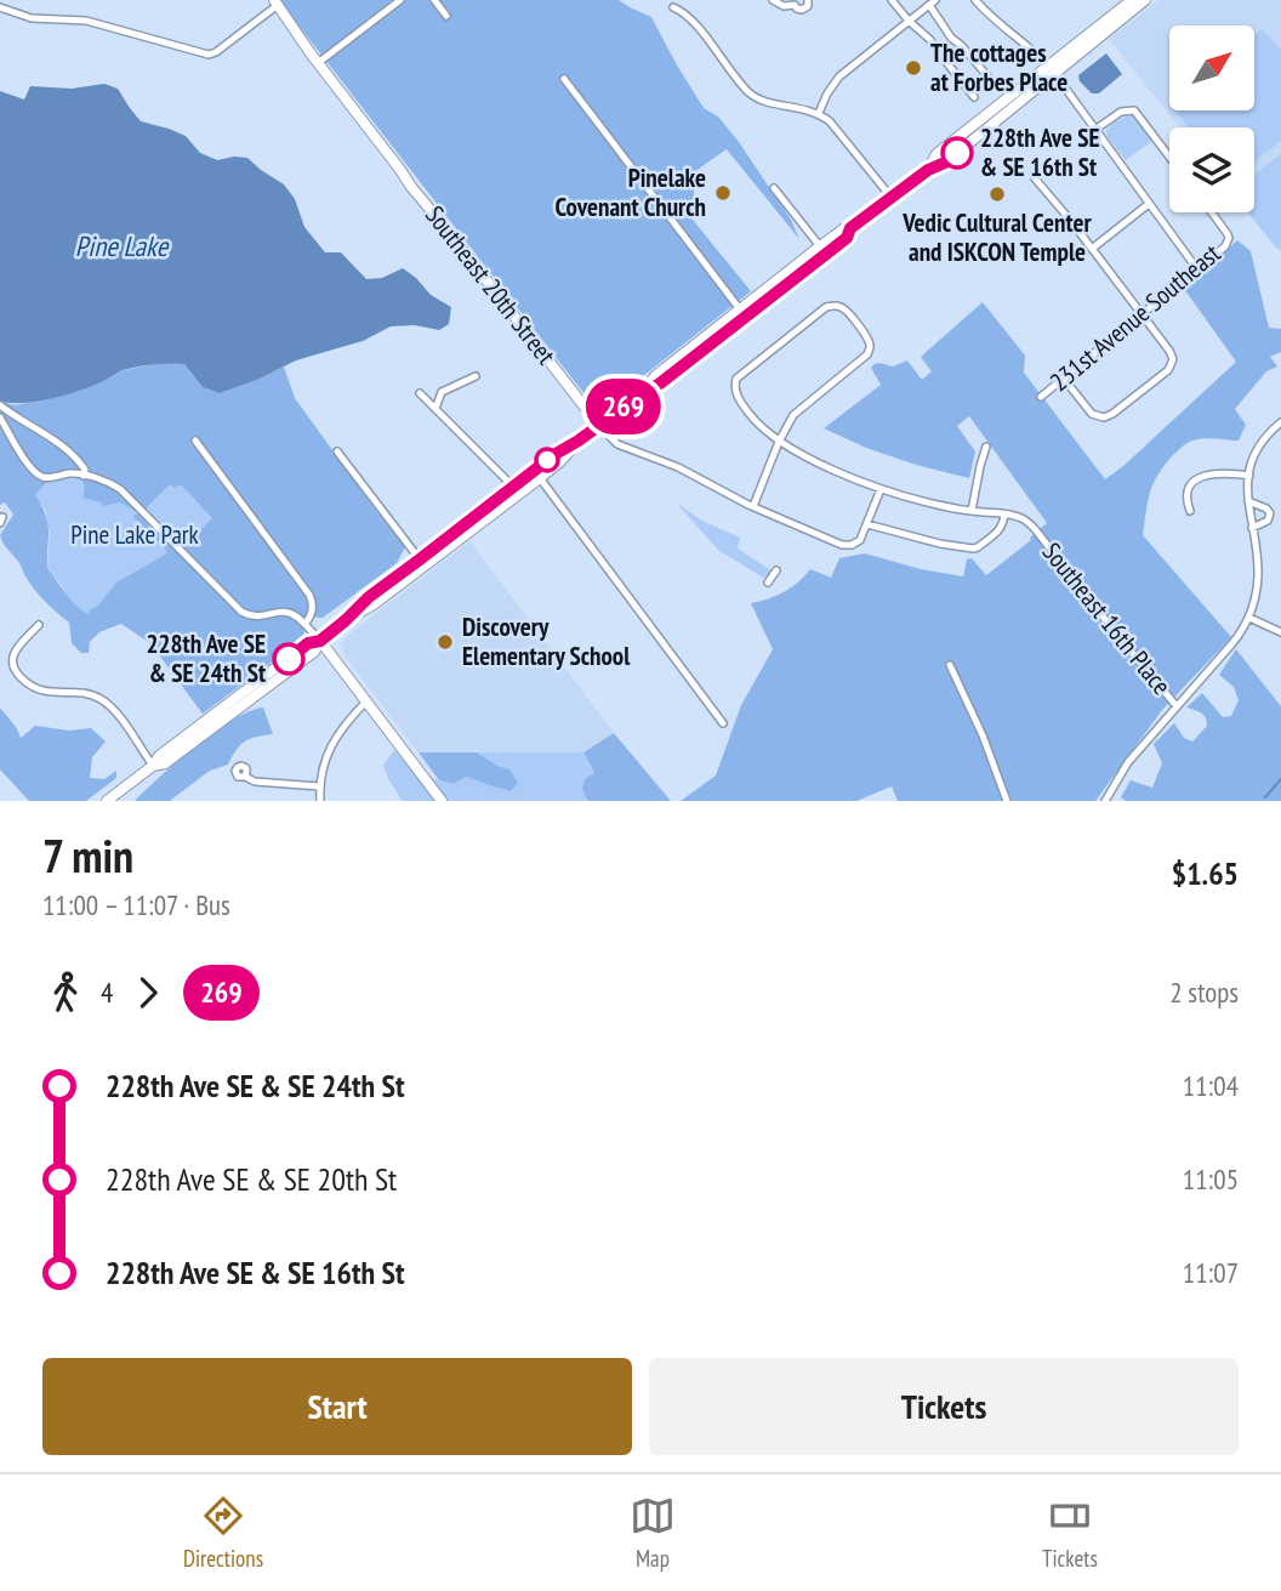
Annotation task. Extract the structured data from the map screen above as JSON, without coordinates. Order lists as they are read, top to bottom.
{
  "streets": {
    "main road": ["Southeast 20th Street"],
    "street": ["231st Avenue Southeast", "Southeast 16th Place"]
  },
  "water": ["Pine Lake"],
  "parks": ["Pine Lake Park"],
  "places": [
    "The cottages at Forbes Place",
    "228th Ave SE & SE 16th St",
    "Pinelake Covenant Church",
    "Vedic Cultural Center and ISKCON Temple",
    "Discovery Elementary School",
    "228th Ave SE & SE 24th St"
  ],
  "lines": ["bus line 269"],
  "north": "top right",
  "page": {
    "on_map": "269",
    "heading": ["7 min", "11:00 – 11:07 · Bus", "$1.65"],
    "legs": ["4", "269", "2 stops"],
    "list": [
      {
        "name": "228th Ave SE & SE 24th St",
        "value": "11:04"
      },
      {
        "name": "228th Ave SE & SE 20th St",
        "value": "11:05"
      },
      {
        "name": "228th Ave SE & SE 16th St",
        "value": "11:07"
      }
    ],
    "buttons": ["Start", "Tickets"],
    "tabs": ["Directions", "Map", "Tickets"]
  }
}
